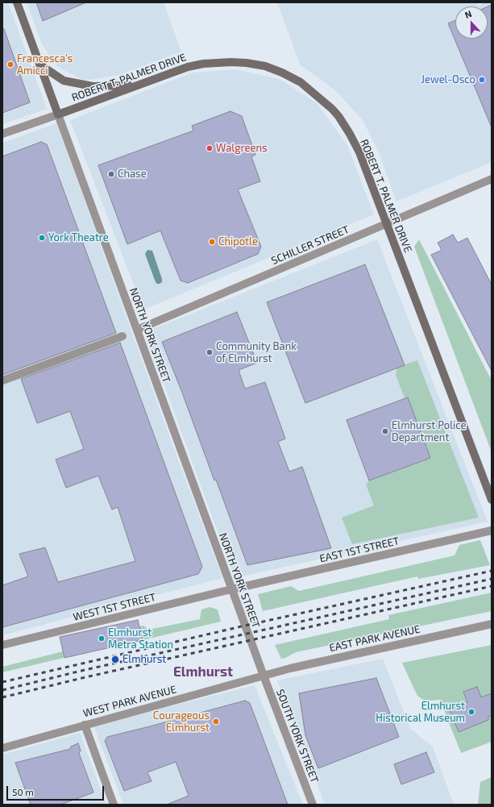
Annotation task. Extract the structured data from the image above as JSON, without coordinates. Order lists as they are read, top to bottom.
{
  "streets": {
    "main road": ["ROBERT T. PALMER DRIVE", "NORTH YORK STREET"],
    "street": [
      "SCHILLER STREET",
      "EAST 1ST STREET",
      "WEST 1ST STREET",
      "EAST PARK AVENUE",
      "WEST PARK AVENUE",
      "SOUTH YORK STREET"
    ]
  },
  "crossings": [
    ["ROBERT T. PALMER DRIVE", "SCHILLER STREET"],
    ["ROBERT T. PALMER DRIVE", "NORTH YORK STREET"],
    ["SCHILLER STREET", "NORTH YORK STREET"],
    ["NORTH YORK STREET", "EAST 1ST STREET"],
    ["NORTH YORK STREET", "WEST 1ST STREET"],
    ["NORTH YORK STREET", "EAST PARK AVENUE"],
    ["NORTH YORK STREET", "WEST PARK AVENUE"],
    ["NORTH YORK STREET", "SOUTH YORK STREET"],
    ["EAST 1ST STREET", "WEST 1ST STREET"],
    ["EAST PARK AVENUE", "WEST PARK AVENUE"],
    ["EAST PARK AVENUE", "SOUTH YORK STREET"],
    ["WEST PARK AVENUE", "SOUTH YORK STREET"]
  ],
  "districts": ["Elmhurst"],
  "places": [
    "Francesca's Amicci",
    "Jewel-Osco",
    "Walgreens",
    "Chase",
    "York Theatre",
    "Chipotle",
    "Community Bank of Elmhurst",
    "Elmhurst Police Department",
    "Elmhurst Metra Station",
    "Elmhurst",
    "Elmhurst Historical Museum",
    "Courageous Elmhurst"
  ],
  "scale_bar": "50 m",
  "north": "top"
}
